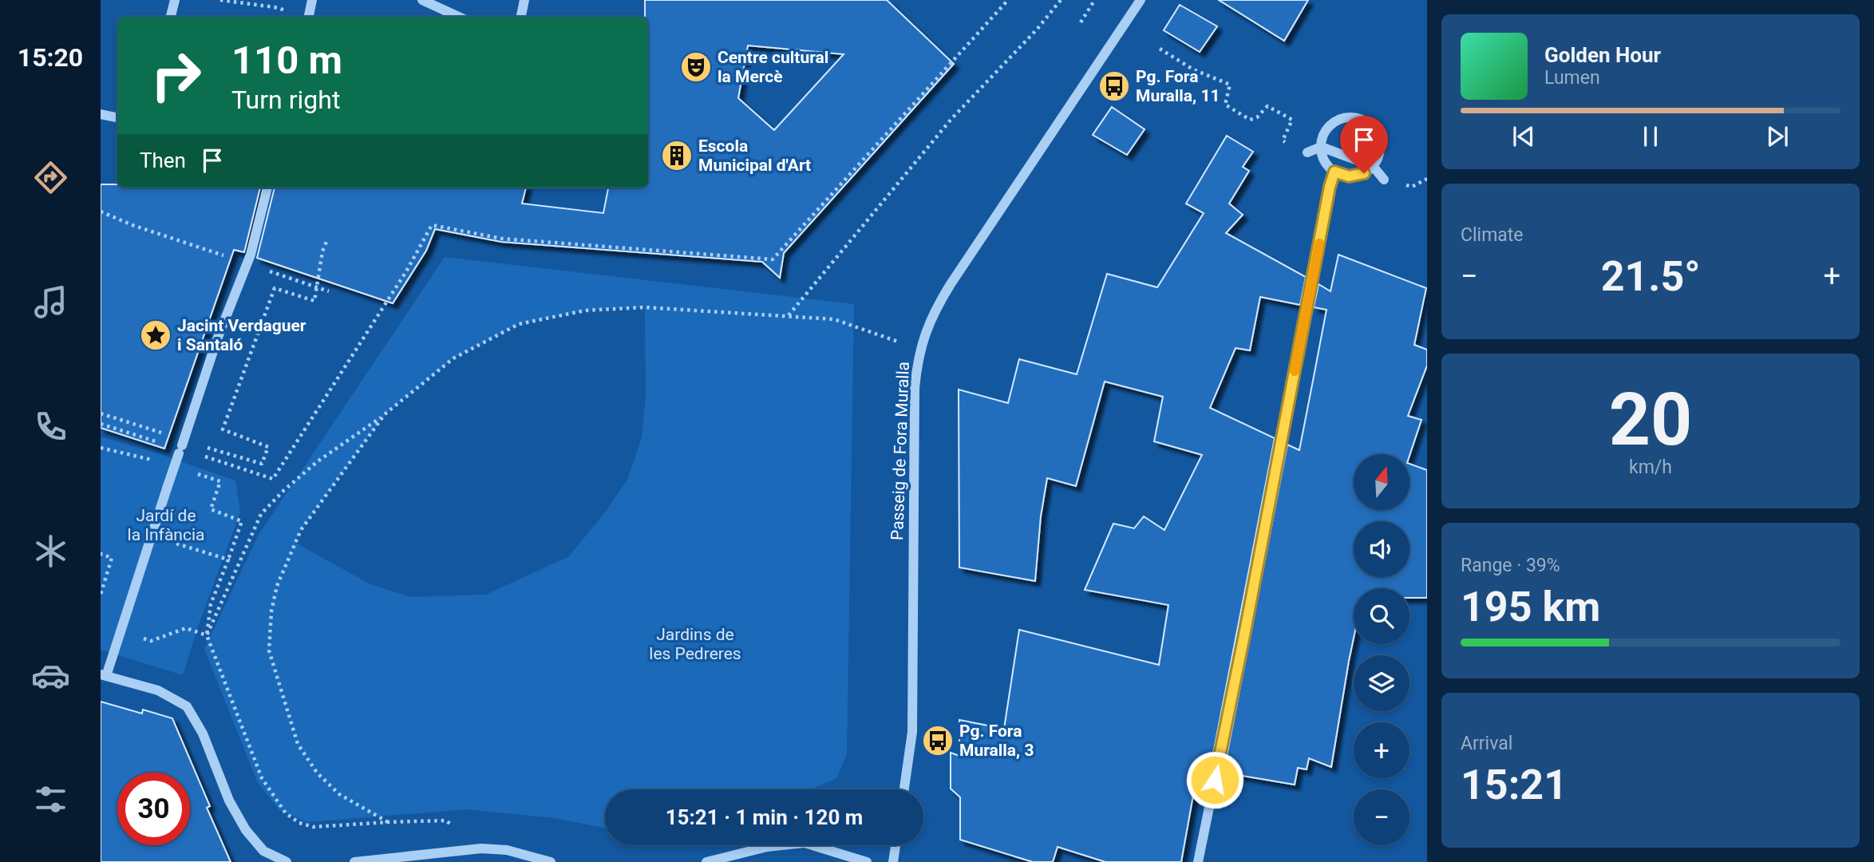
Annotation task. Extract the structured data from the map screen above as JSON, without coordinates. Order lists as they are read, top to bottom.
{
  "streets": {
    "street": ["Passeig de Fora Muralla"]
  },
  "parks": ["Jardí de la Infància", "Jardins de les Pedreres"],
  "places": {
    "theatre": ["Centre cultural la Mercè"],
    "bus stop": ["Pg. Fora Muralla, 11", "Pg. Fora Muralla, 3"],
    "building": ["Escola Municipal d'Art"],
    "place": ["Jacint Verdaguer i Santaló"]
  },
  "north": "top",
  "page": {
    "tabs": "15:20",
    "turn": ["110 m", "Turn right"],
    "song": ["Golden Hour", "Lumen"],
    "then": "Then",
    "tile": [
      "Climate",
      ["20", "km/h"],
      ["Range · 39%", "195 km"],
      ["Arrival", "15:21"]
    ],
    "heat": ["−", "21.5°", "+"],
    "map_buttons": ["+", "−"],
    "limit": "30",
    "trip": "15:21 · 1 min · 120 m"
  }
}
